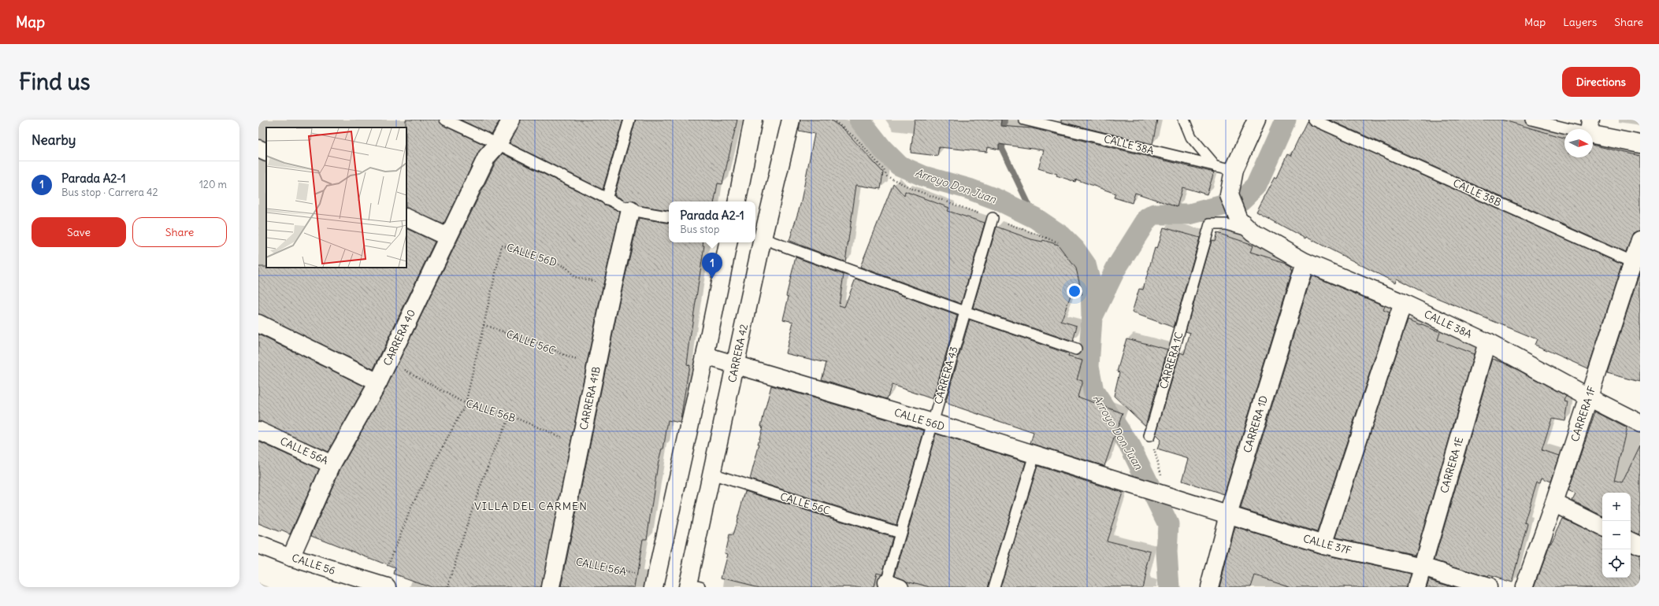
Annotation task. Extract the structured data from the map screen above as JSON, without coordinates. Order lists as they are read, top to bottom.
{
  "streets": {
    "street": [
      "CALLE 38A",
      "CALLE 56D",
      "CARRERA 40",
      "CARRERA 42",
      "CARRERA 41B",
      "CARRERA 1F",
      "CARRERA 1D",
      "CALLE 56A",
      "CARRERA 1E",
      "CALLE 37F",
      "CALLE 56"
    ],
    "lane": [
      "CALLE 38B",
      "CALLE 56C",
      "CARRERA 1C",
      "CARRERA 43"
    ],
    "path": ["CALLE 56B"]
  },
  "crossings": [
    ["CALLE 38A", "CARRERA 1C"],
    ["CALLE 38A", "CARRERA 1F"],
    ["CALLE 38A", "CARRERA 1D"],
    ["CALLE 38A", "CARRERA 1E"],
    ["CALLE 38B", "CARRERA 1F"],
    ["CALLE 56D", "CALLE 56C"],
    ["CALLE 56D", "CARRERA 42"],
    ["CALLE 56D", "CARRERA 43"],
    ["CALLE 56D", "CARRERA 41B"],
    ["CALLE 56D", "CALLE 37F"],
    ["CARRERA 40", "CALLE 56B"],
    ["CARRERA 40", "CALLE 56A"],
    ["CARRERA 40", "CALLE 56"],
    ["CALLE 56C", "CARRERA 42"],
    ["CALLE 56C", "CARRERA 43"],
    ["CALLE 56C", "CARRERA 41B"],
    ["CARRERA 41B", "CALLE 56B"],
    ["CARRERA 41B", "CALLE 56A"],
    ["CARRERA 1D", "CALLE 37F"],
    ["CARRERA 1E", "CALLE 37F"]
  ],
  "districts": ["VILLA DEL CARMEN"],
  "water": ["Arroyo Don Juan"],
  "north": "right",
  "page": {
    "header": "Map",
    "nav": ["Map", "Layers", "Share"],
    "buttons": [
      "Directions",
      ["Save", "Share"]
    ],
    "title": "Find us",
    "heading": "Nearby",
    "list": [
      {
        "mark": "1",
        "name": "Parada A2-1",
        "note": "Bus stop · Carrera 42",
        "value": "120 m"
      }
    ],
    "popup": ["Parada A2-1", "Bus stop"],
    "pins": "1",
    "map_buttons": ["+", "−"]
  }
}
